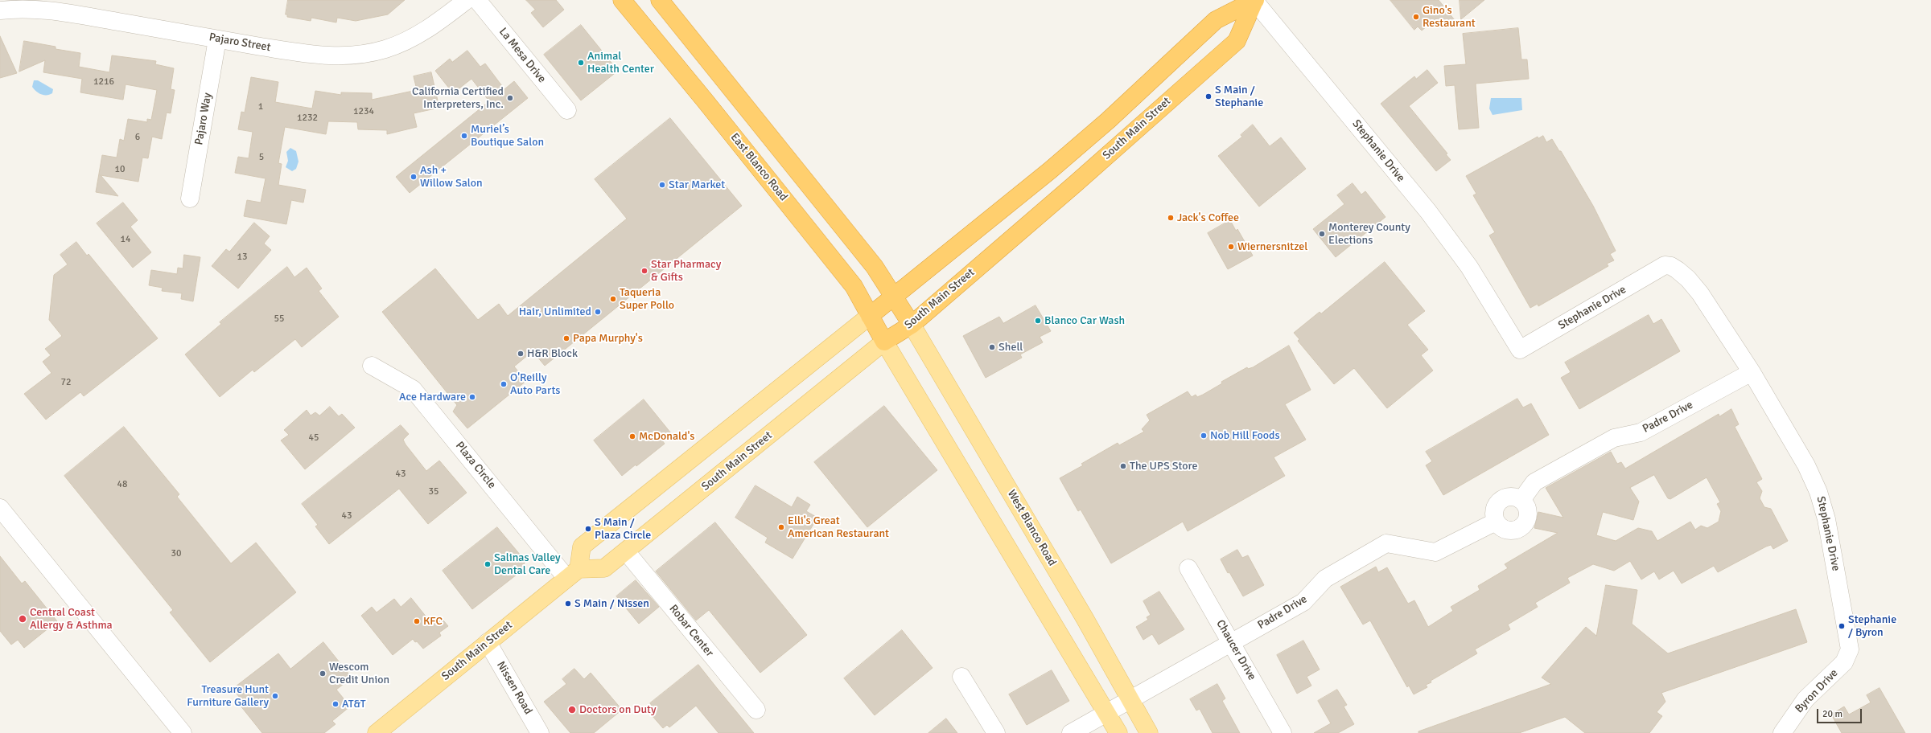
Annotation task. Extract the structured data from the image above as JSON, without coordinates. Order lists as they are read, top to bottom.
{
  "streets": {
    "highway": ["South Main Street", "East Blanco Road"],
    "main road": ["West Blanco Road"],
    "street": [
      "Pajaro Street",
      "La Mesa Drive",
      "Pajaro Way",
      "Stephanie Drive",
      "Padre Drive",
      "Plaza Circle",
      "Robar Center",
      "Chaucer Drive",
      "Nissen Road",
      "Byron Drive"
    ]
  },
  "crossings": [
    ["Pajaro Street", "Pajaro Way"],
    ["South Main Street", "Stephanie Drive"],
    ["South Main Street", "East Blanco Road"],
    ["South Main Street", "Plaza Circle"],
    ["South Main Street", "West Blanco Road"],
    ["South Main Street", "Robar Center"],
    ["South Main Street", "Nissen Road"],
    ["Stephanie Drive", "Padre Drive"],
    ["Stephanie Drive", "Byron Drive"],
    ["Padre Drive", "West Blanco Road"],
    ["Padre Drive", "Chaucer Drive"]
  ],
  "places": [
    "Gino's Restaurant",
    "Animal Health Center",
    "S Main / Stephanie",
    "California Certified Interpreters, Inc.",
    "Muriel’s Boutique Salon",
    "Ash + Willow Salon",
    "Star Market",
    "Jack's Coffee",
    "Monterey County Elections",
    "Wiernersnitzel",
    "Star Pharmacy & Gifts",
    "Taqueria Super Pollo",
    "Hair, Unlimited",
    "Blanco Car Wash",
    "Papa Murphy's",
    "Shell",
    "H&R Block",
    "O'Reilly Auto Parts",
    "Ace Hardware",
    "Nob Hill Foods",
    "McDonald's",
    "The UPS Store",
    "Elli's Great American Restaurant",
    "S Main / Plaza Circle",
    "Salinas Valley Dental Care",
    "S Main / Nissen",
    "Central Coast Allergy & Asthma",
    "KFC",
    "Stephanie / Byron",
    "Wescom Credit Union",
    "Treasure Hunt Furniture Gallery",
    "AT&T",
    "Doctors on Duty"
  ],
  "house_numbers": [
    "1216",
    "1",
    "1234",
    "1232",
    "6",
    "5",
    "10",
    "14",
    "13",
    "55",
    "72",
    "45",
    "43",
    "48",
    "35",
    "43",
    "30"
  ],
  "scale_bar": "20 m"
}
